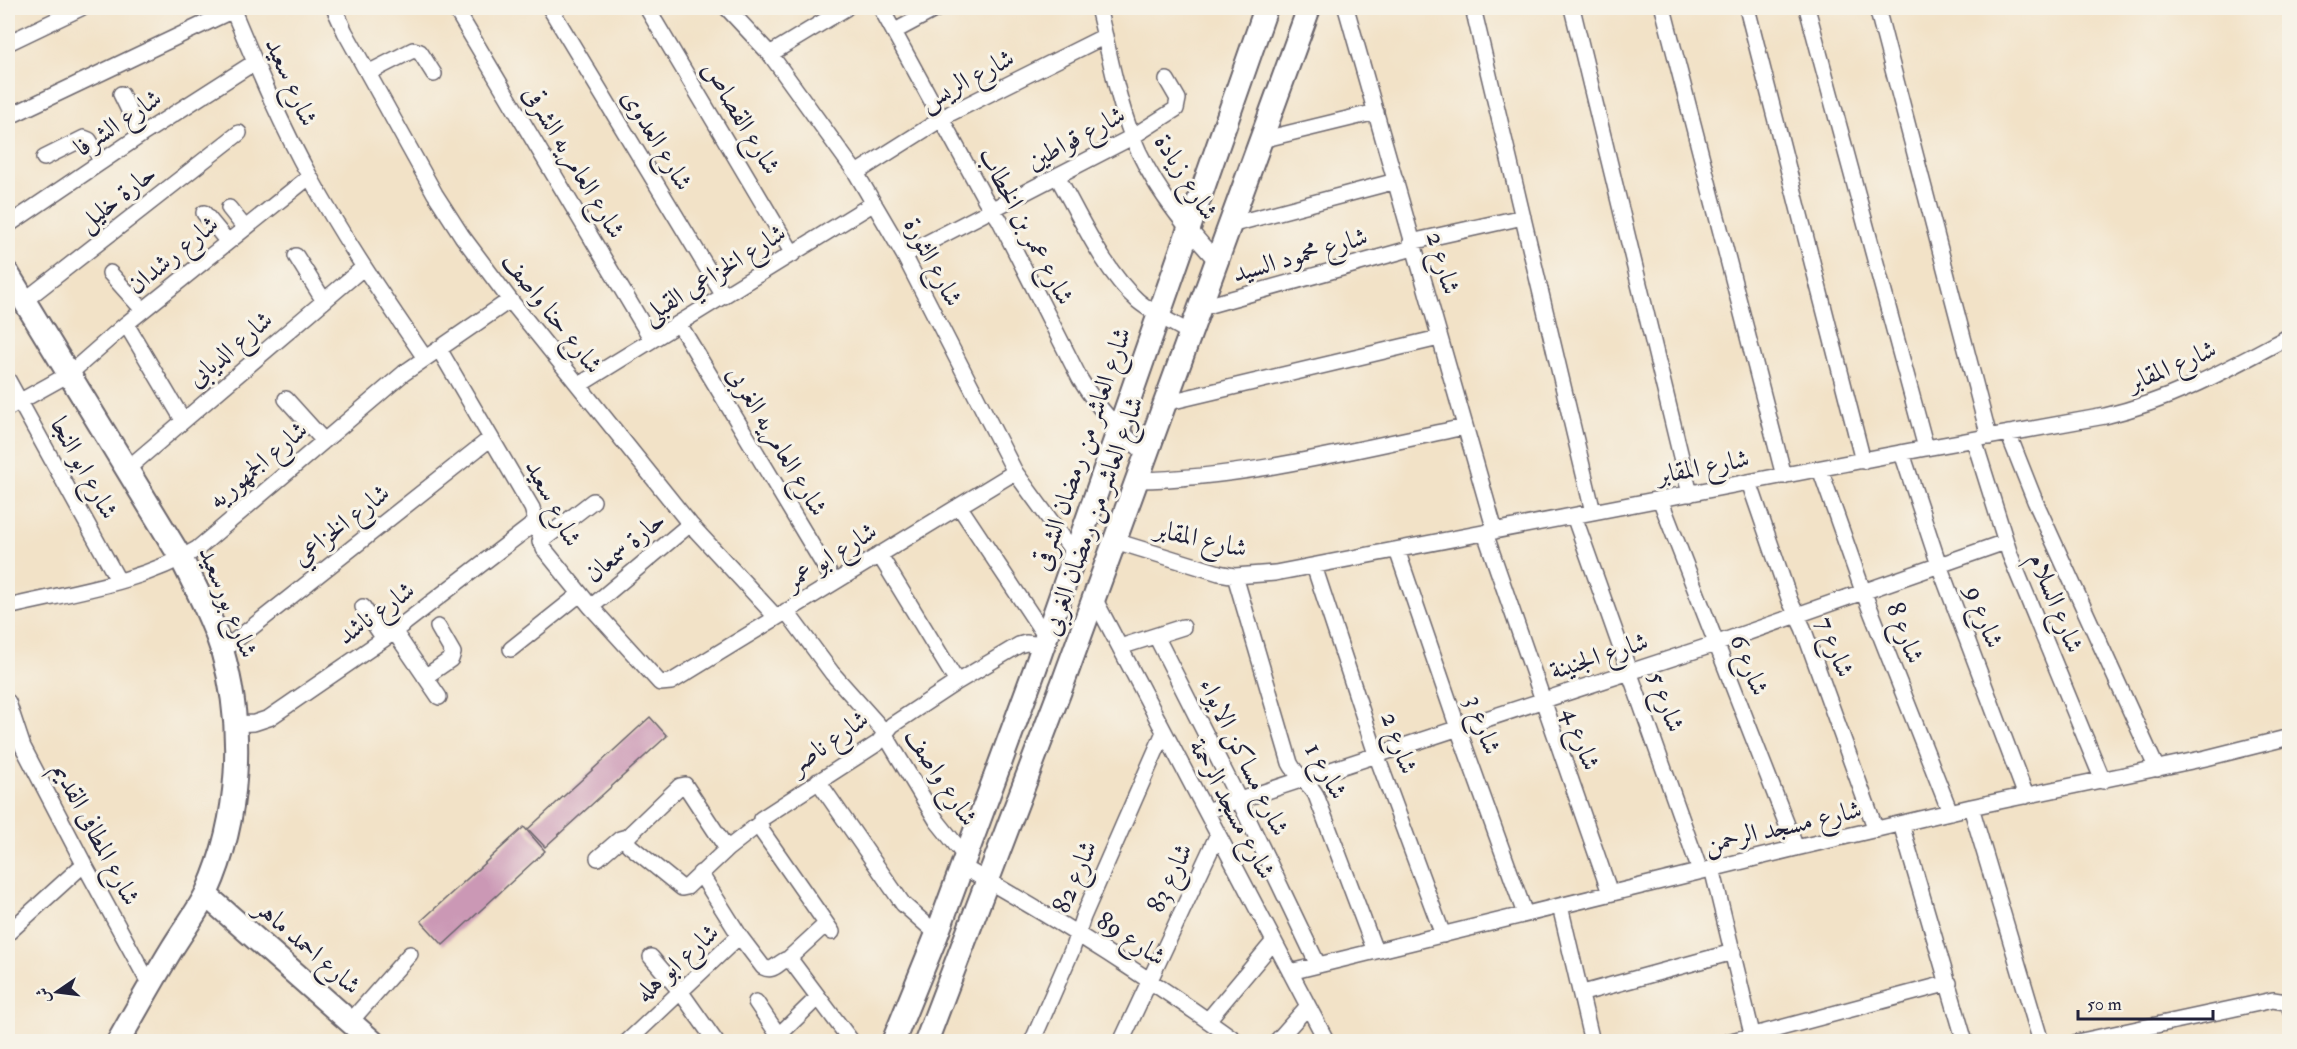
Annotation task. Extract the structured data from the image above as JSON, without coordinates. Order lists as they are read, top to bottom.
{
  "streets": {
    "street": [
      "شارع الريس",
      "شارع سعيد",
      "شارع القصاص",
      "شارع الشرفا",
      "شارع قواطين",
      "شارع العدوى",
      "شارع العامريه الشرقى",
      "شارع زيادة",
      "حارة خليل",
      "شارع عمر بن الخطاب",
      "شارع رشدان",
      "شارع محمود السيد",
      "شارع الثورة",
      "شارع 2",
      "شارع الخزاعي القبلى",
      "شارع حنا واصف",
      "شارع الديابى",
      "شارع المقابر",
      "شارع العامريه الغربى",
      "شارع العاشر من رمضان الشرقى",
      "شارع الجمهوريه",
      "شارع ابو النجا",
      "شارع العاشر من رمضان الغربى",
      "شارع الخزاعي",
      "حارة سمعان",
      "شارع ابو عمر",
      "شارع بورسعيد",
      "شارع السلام",
      "شارع ناشد",
      "شارع 9",
      "شارع 8",
      "شارع 7",
      "شارع الجنينة",
      "شارع 6",
      "شارع 5",
      "شارع 3",
      "شارع 4",
      "شارع ناصر",
      "شارع مساكن الايواء",
      "شارع 1",
      "شارع واصف",
      "شارع مسجد الرحمة",
      "شارع مسجد الرحمن",
      "شارع المطافى القديم",
      "شارع 82",
      "شارع 83",
      "شارع 89",
      "شارع احمد ماهر",
      "شارع ابو هله"
    ]
  },
  "crossings": [
    ["شارع الريس", "شارع زيادة"],
    ["شارع الريس", "شارع عمر بن الخطاب"],
    ["شارع الريس", "شارع الثورة"],
    ["شارع سعيد", "شارع الشرفا"],
    ["شارع سعيد", "شارع رشدان"],
    ["شارع سعيد", "شارع الديابى"],
    ["شارع سعيد", "شارع الجمهوريه"],
    ["شارع سعيد", "شارع الخزاعي"],
    ["شارع سعيد", "حارة سمعان"],
    ["شارع سعيد", "شارع ابو عمر"],
    ["شارع سعيد", "شارع ناشد"],
    ["شارع القصاص", "شارع الخزاعي القبلى"],
    ["شارع قواطين", "شارع زيادة"],
    ["شارع قواطين", "شارع عمر بن الخطاب"],
    ["شارع قواطين", "شارع الثورة"],
    ["شارع العدوى", "شارع الخزاعي القبلى"],
    ["شارع العامريه الشرقى", "شارع الخزاعي القبلى"],
    ["شارع زيادة", "شارع العاشر من رمضان الشرقى"],
    ["شارع زيادة", "شارع العاشر من رمضان الغربى"],
    ["حارة خليل", "شارع بورسعيد"],
    ["شارع عمر بن الخطاب", "شارع العاشر من رمضان الشرقى"],
    ["شارع عمر بن الخطاب", "شارع العاشر من رمضان الغربى"],
    ["شارع رشدان", "شارع ابو النجا"],
    ["شارع رشدان", "شارع بورسعيد"],
    ["شارع محمود السيد", "شارع 2"],
    ["شارع محمود السيد", "شارع العاشر من رمضان الغربى"],
    ["شارع الثورة", "شارع الخزاعي القبلى"],
    ["شارع الثورة", "شارع العاشر من رمضان الشرقى"],
    ["شارع الثورة", "شارع ابو عمر"],
    ["شارع 2", "شارع المقابر"],
    ["شارع 2", "شارع الجنينة"],
    ["شارع 2", "شارع 4"],
    ["شارع 2", "شارع مسجد الرحمن"],
    ["شارع الخزاعي القبلى", "شارع حنا واصف"],
    ["شارع الخزاعي القبلى", "شارع العامريه الغربى"],
    ["شارع حنا واصف", "شارع الجمهوريه"],
    ["شارع حنا واصف", "حارة سمعان"],
    ["شارع حنا واصف", "شارع ابو عمر"],
    ["شارع حنا واصف", "شارع واصف"],
    ["شارع الديابى", "شارع بورسعيد"],
    ["شارع المقابر", "شارع العاشر من رمضان الغربى"],
    ["شارع المقابر", "شارع السلام"],
    ["شارع المقابر", "شارع 9"],
    ["شارع المقابر", "شارع 8"],
    ["شارع المقابر", "شارع 7"],
    ["شارع المقابر", "شارع 6"],
    ["شارع المقابر", "شارع 5"],
    ["شارع المقابر", "شارع 3"],
    ["شارع المقابر", "شارع 4"],
    ["شارع المقابر", "شارع 1"],
    ["شارع العامريه الغربى", "شارع ابو عمر"],
    ["شارع العاشر من رمضان الشرقى", "شارع ناصر"],
    ["شارع العاشر من رمضان الشرقى", "شارع واصف"],
    ["شارع العاشر من رمضان الشرقى", "شارع 89"],
    ["شارع الجمهوريه", "شارع ابو النجا"],
    ["شارع الجمهوريه", "شارع بورسعيد"],
    ["شارع العاشر من رمضان الغربى", "شارع مسجد الرحمة"],
    ["شارع العاشر من رمضان الغربى", "شارع 89"],
    ["شارع الخزاعي", "شارع بورسعيد"],
    ["شارع ابو عمر", "شارع واصف"],
    ["شارع بورسعيد", "شارع ناشد"],
    ["شارع بورسعيد", "شارع المطافى القديم"],
    ["شارع بورسعيد", "شارع احمد ماهر"],
    ["شارع السلام", "شارع الجنينة"],
    ["شارع السلام", "شارع مسجد الرحمن"],
    ["شارع 9", "شارع الجنينة"],
    ["شارع 9", "شارع مسجد الرحمن"],
    ["شارع 8", "شارع الجنينة"],
    ["شارع 8", "شارع مسجد الرحمن"],
    ["شارع 7", "شارع الجنينة"],
    ["شارع 7", "شارع مسجد الرحمن"],
    ["شارع الجنينة", "شارع 6"],
    ["شارع الجنينة", "شارع 5"],
    ["شارع الجنينة", "شارع 3"],
    ["شارع الجنينة", "شارع 4"],
    ["شارع الجنينة", "شارع مساكن الايواء"],
    ["شارع الجنينة", "شارع 1"],
    ["شارع الجنينة", "شارع مسجد الرحمة"],
    ["شارع 6", "شارع مسجد الرحمن"],
    ["شارع 5", "شارع مسجد الرحمن"],
    ["شارع 3", "شارع مسجد الرحمن"],
    ["شارع 4", "شارع مسجد الرحمن"],
    ["شارع ناصر", "شارع واصف"],
    ["شارع مساكن الايواء", "شارع مسجد الرحمن"],
    ["شارع 1", "شارع مسجد الرحمن"],
    ["شارع واصف", "شارع 89"],
    ["شارع مسجد الرحمة", "شارع مسجد الرحمن"],
    ["شارع مسجد الرحمة", "شارع 82"],
    ["شارع مسجد الرحمة", "شارع 83"],
    ["شارع 82", "شارع 89"],
    ["شارع 83", "شارع 89"]
  ],
  "scale_bar": "50 m",
  "north": "left"
}
